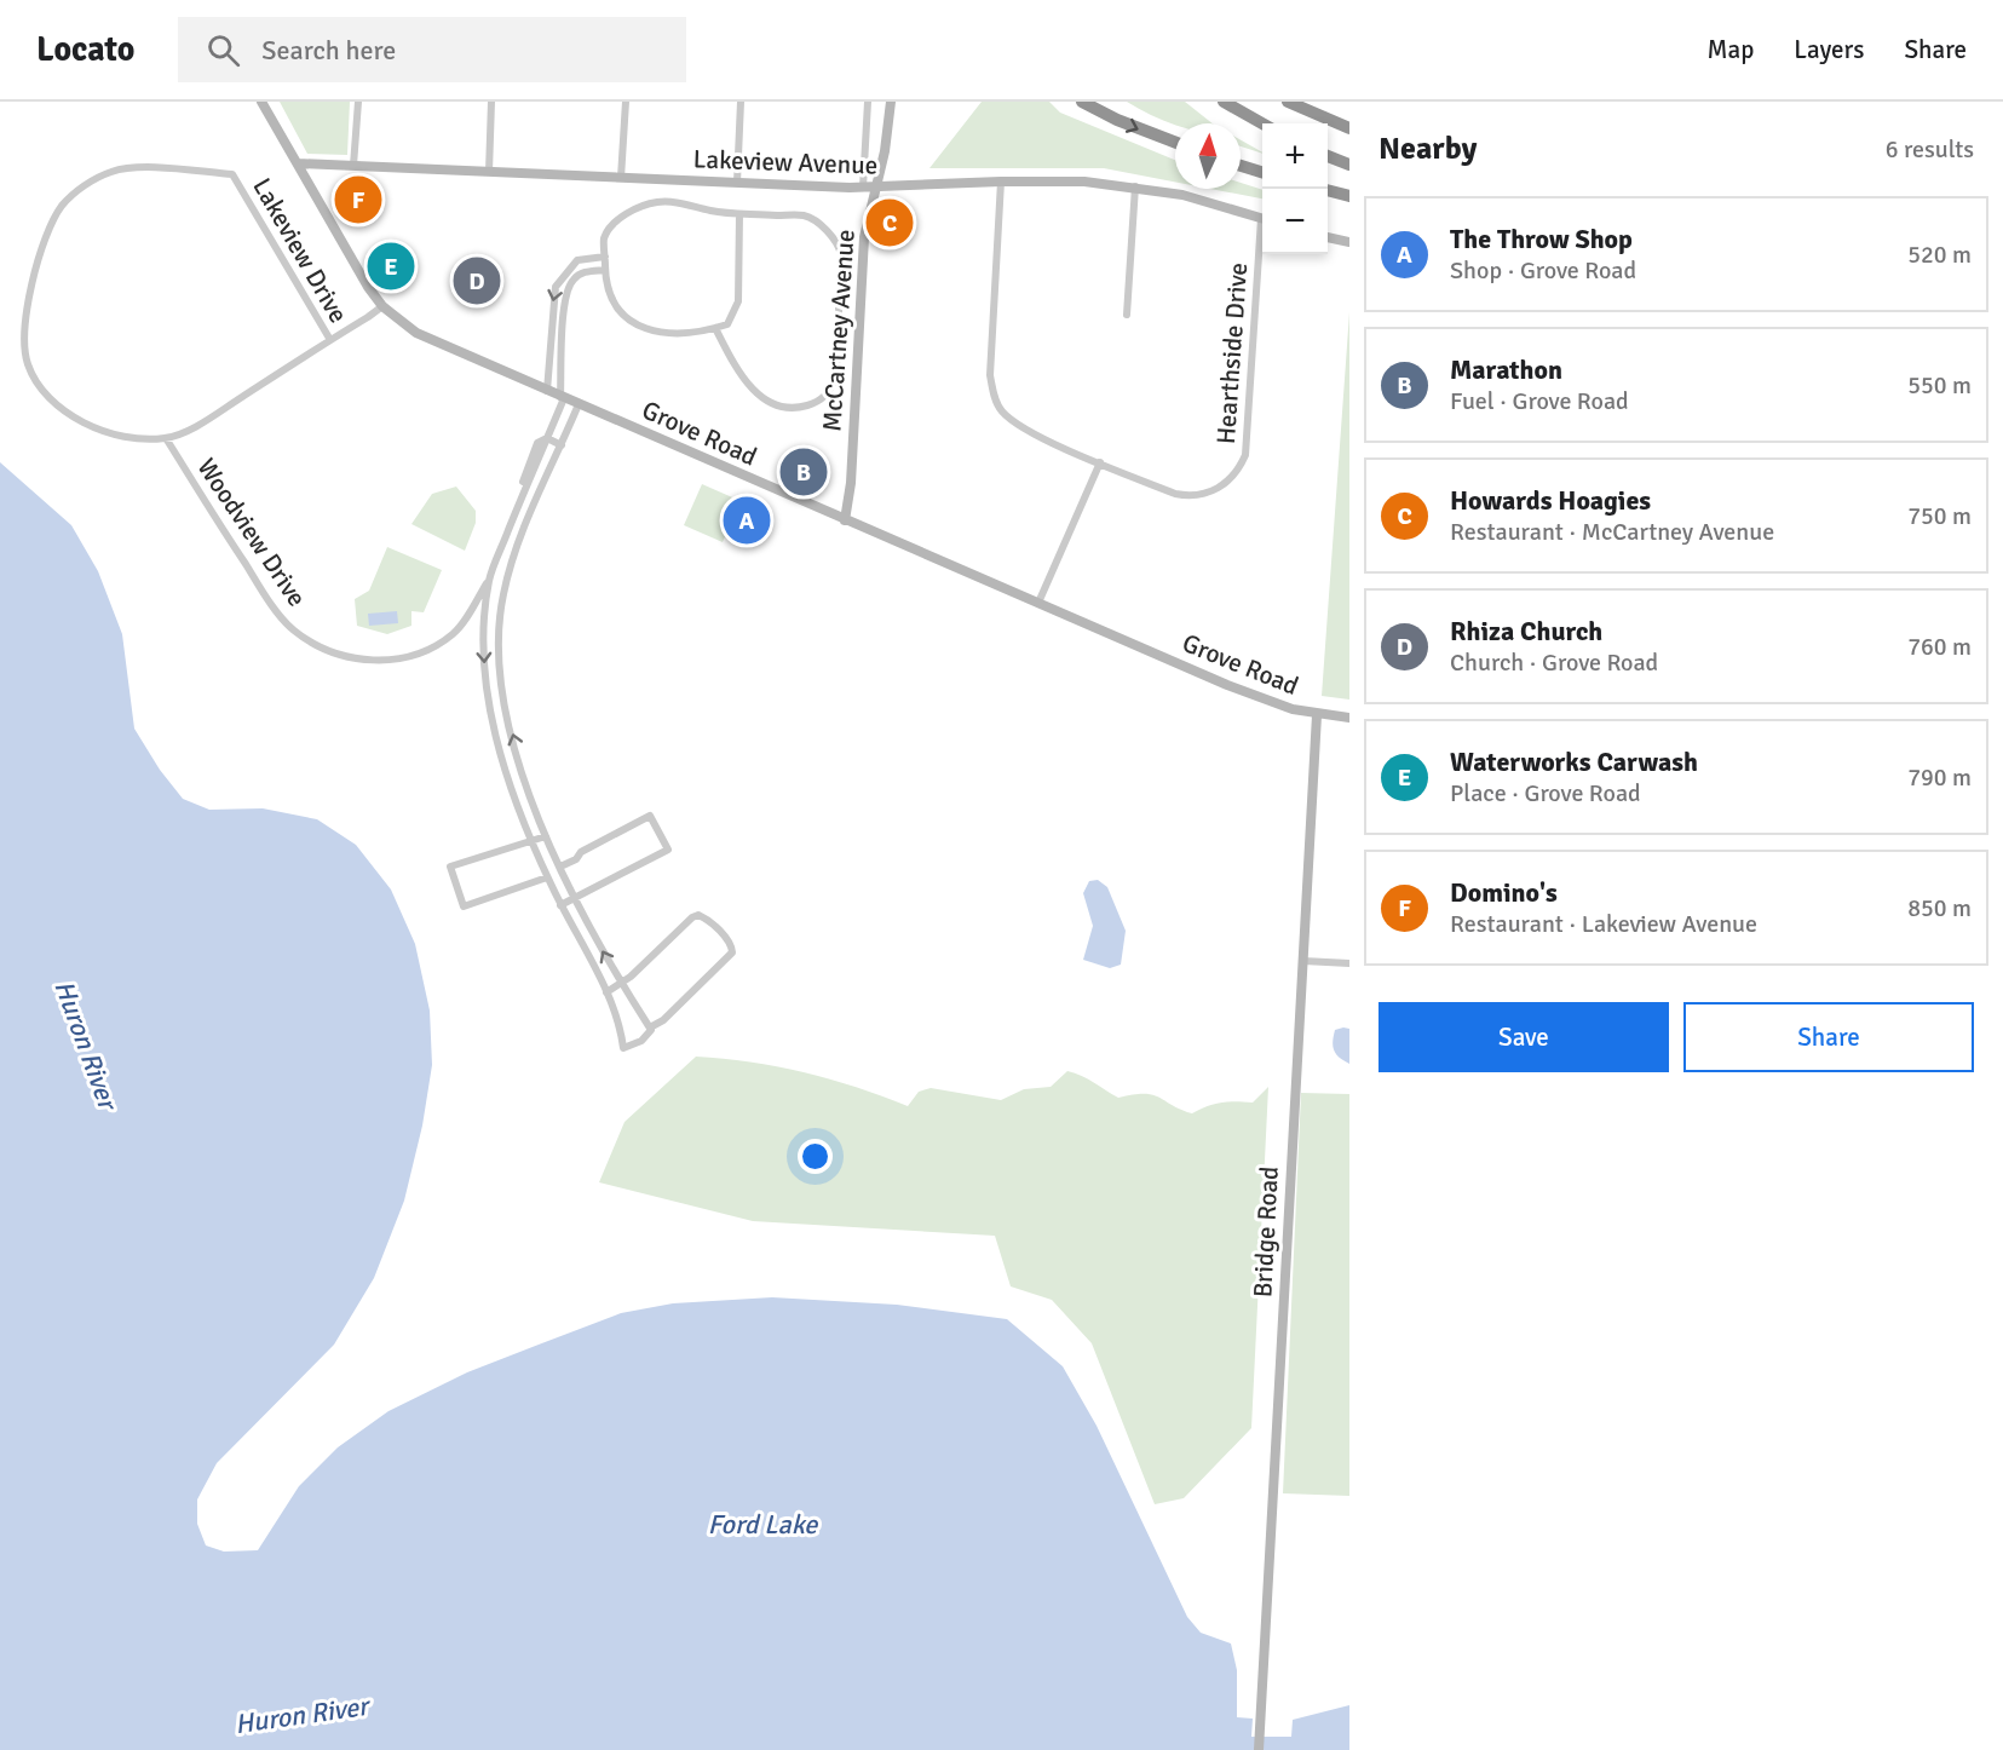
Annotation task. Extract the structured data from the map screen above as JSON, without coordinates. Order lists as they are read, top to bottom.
{
  "streets": {
    "street": [
      "Lakeview Avenue",
      "Lakeview Drive",
      "McCartney Avenue",
      "Hearthside Drive",
      "Grove Road",
      "Woodview Drive",
      "Bridge Road"
    ]
  },
  "crossings": [
    ["Lakeview Avenue", "McCartney Avenue"],
    ["Lakeview Avenue", "Hearthside Drive"],
    ["Lakeview Avenue", "Grove Road"],
    ["Lakeview Drive", "Woodview Drive"],
    ["McCartney Avenue", "Grove Road"],
    ["Grove Road", "Bridge Road"]
  ],
  "water": ["Huron River", "Ford Lake"],
  "north": "top",
  "page": {
    "header": "Locato",
    "search": "Search here",
    "nav": ["Map", "Layers", "Share"],
    "heading": ["Nearby", "6 results"],
    "map_buttons": ["+", "−"],
    "pins": [
      "F",
      "C",
      "E",
      "D",
      "B",
      "A"
    ],
    "list": [
      {
        "mark": "A",
        "name": "The Throw Shop",
        "note": "Shop · Grove Road",
        "value": "520 m"
      },
      {
        "mark": "B",
        "name": "Marathon",
        "note": "Fuel · Grove Road",
        "value": "550 m"
      },
      {
        "mark": "C",
        "name": "Howards Hoagies",
        "note": "Restaurant · McCartney Avenue",
        "value": "750 m"
      },
      {
        "mark": "D",
        "name": "Rhiza Church",
        "note": "Church · Grove Road",
        "value": "760 m"
      },
      {
        "mark": "E",
        "name": "Waterworks Carwash",
        "note": "Place · Grove Road",
        "value": "790 m"
      },
      {
        "mark": "F",
        "name": "Domino's",
        "note": "Restaurant · Lakeview Avenue",
        "value": "850 m"
      }
    ],
    "buttons": ["Save", "Share"]
  }
}
